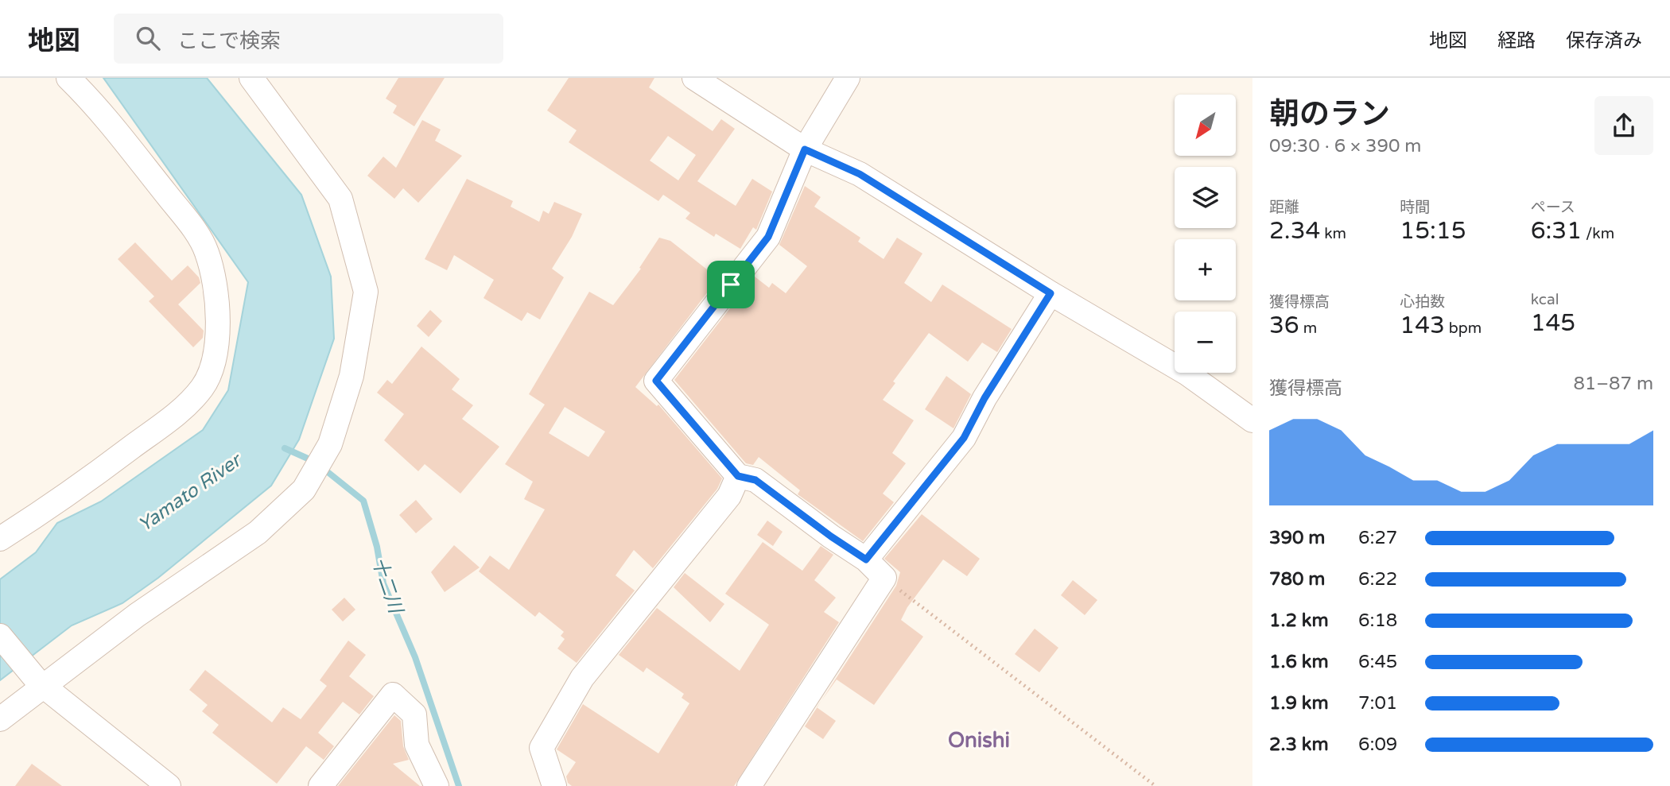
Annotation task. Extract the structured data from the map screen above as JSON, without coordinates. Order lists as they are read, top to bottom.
{
  "districts": ["Onishi"],
  "water": ["Yamato River", "十二川"],
  "north": "bottom left",
  "page": {
    "header": "地図",
    "search": "ここで検索",
    "nav": ["地図", "経路", "保存済み"],
    "heading": ["朝のラン", "09:30 · 6 × 390 m"],
    "map_buttons": ["+", "−"],
    "stats": [
      ["距離", "2.34 km"],
      ["時間", "15:15"],
      ["ペース", "6:31 /km"],
      ["獲得標高", "36 m"],
      ["心拍数", "143 bpm"],
      ["kcal", "145"]
    ],
    "chart": ["獲得標高", "81–87 m"],
    "list": [
      {
        "name": "390 m",
        "note": "6:27"
      },
      {
        "name": "780 m",
        "note": "6:22"
      },
      {
        "name": "1.2 km",
        "note": "6:18"
      },
      {
        "name": "1.6 km",
        "note": "6:45"
      },
      {
        "name": "1.9 km",
        "note": "7:01"
      },
      {
        "name": "2.3 km",
        "note": "6:09"
      }
    ]
  }
}
